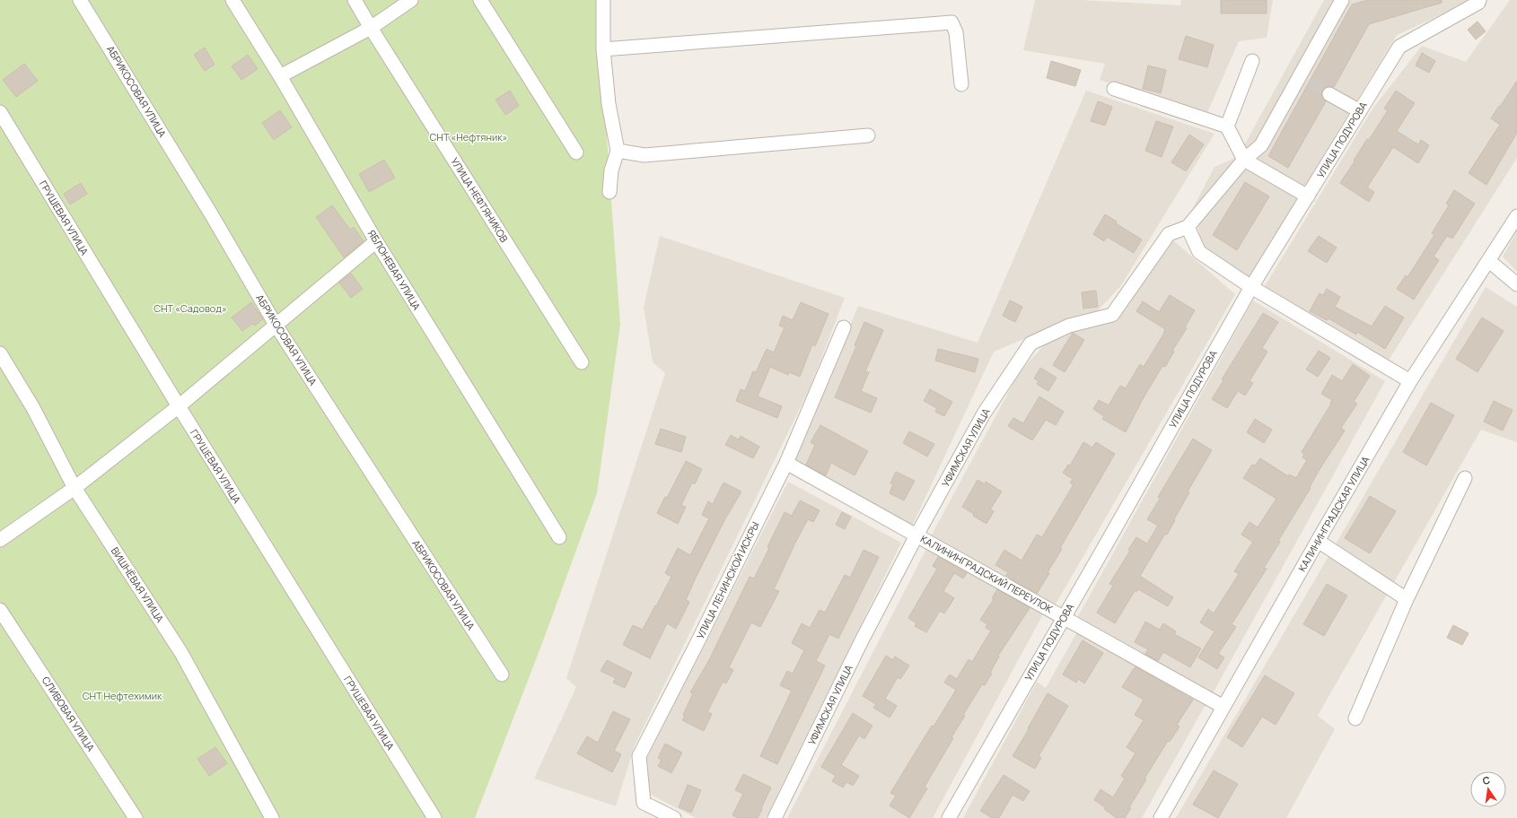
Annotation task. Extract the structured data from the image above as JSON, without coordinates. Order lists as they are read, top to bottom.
{
  "streets": {
    "street": [
      "АБРИКОСОВАЯ УЛИЦА",
      "УЛИЦА ПОДУРОВА",
      "УЛИЦА НЕФТЯНИКОВ",
      "ГРУШЕВАЯ УЛИЦА",
      "ЯБЛОНЕВАЯ УЛИЦА",
      "УФИМСКАЯ УЛИЦА",
      "КАЛИНИНГРАДСКАЯ УЛИЦА",
      "КАЛИНИНГРАДСКИЙ ПЕРЕУЛОК",
      "УЛИЦА ЛЕНИНСКОЙ ИСКРЫ",
      "ВИШНЁВАЯ УЛИЦА",
      "СЛИВОВАЯ УЛИЦА"
    ]
  },
  "crossings": [
    ["УЛИЦА ПОДУРОВА", "КАЛИНИНГРАДСКИЙ ПЕРЕУЛОК"],
    ["УФИМСКАЯ УЛИЦА", "КАЛИНИНГРАДСКИЙ ПЕРЕУЛОК"],
    ["КАЛИНИНГРАДСКАЯ УЛИЦА", "КАЛИНИНГРАДСКИЙ ПЕРЕУЛОК"],
    ["КАЛИНИНГРАДСКИЙ ПЕРЕУЛОК", "УЛИЦА ЛЕНИНСКОЙ ИСКРЫ"]
  ],
  "parks": ["СНТ «Нефтяник»", "СНТ «Садовод»", "СНТ Нефтехимик"],
  "north": "top"
}
